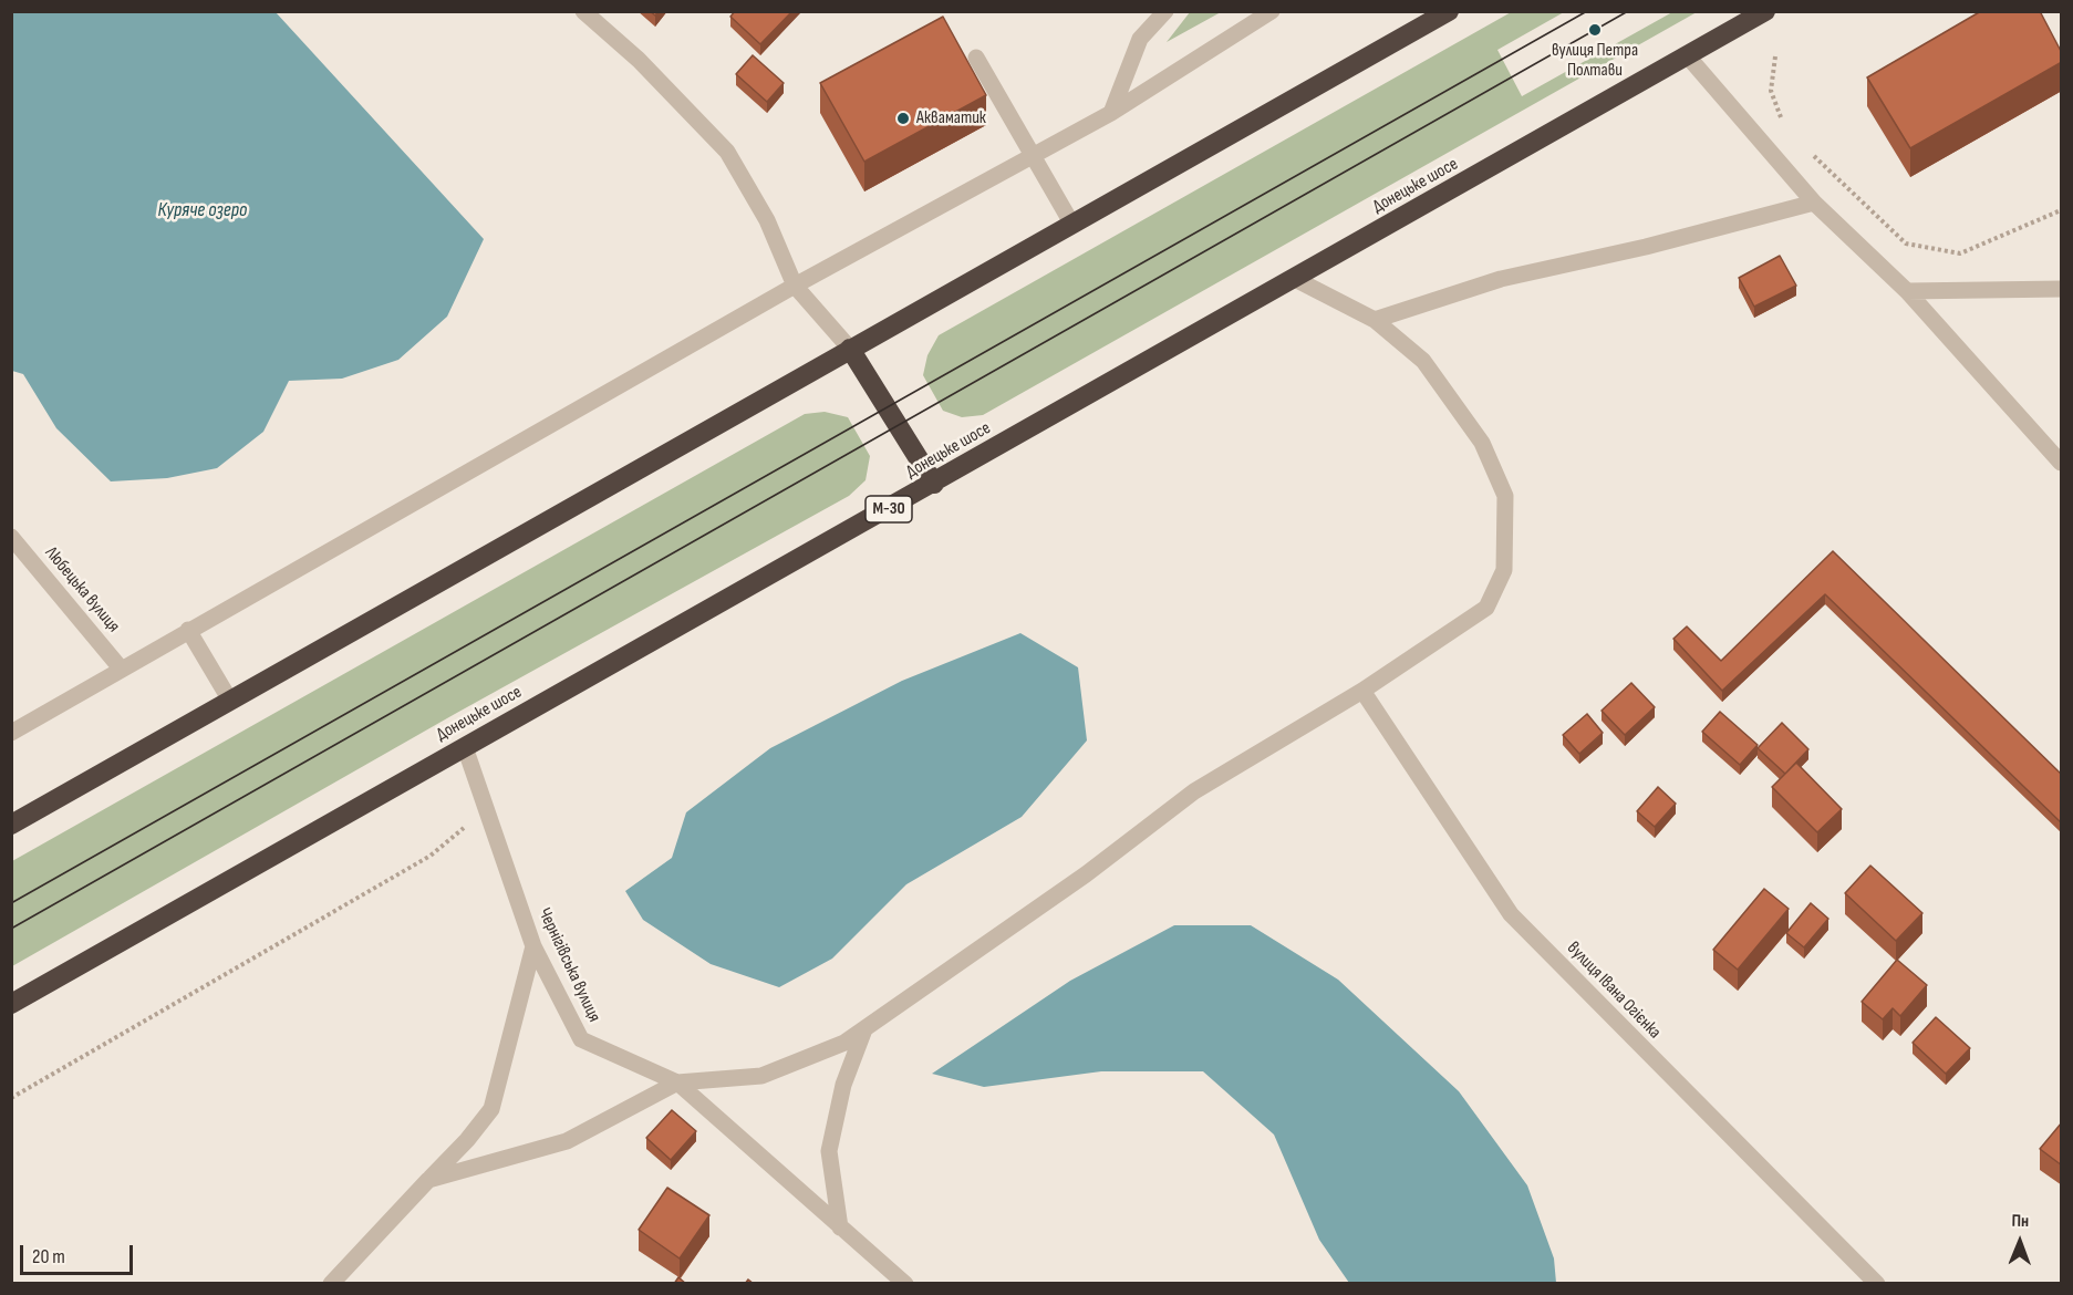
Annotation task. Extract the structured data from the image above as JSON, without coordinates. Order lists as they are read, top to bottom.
{
  "streets": {
    "highway": ["Донецьке шосе", "М-30"],
    "street": ["Любецька вулиця", "Чернігівська вулиця", "вулиця Івана Огієнка"]
  },
  "crossings": [
    ["Донецьке шосе", "Чернігівська вулиця"]
  ],
  "water": ["Куряче озеро"],
  "places": ["вулиця Петра Полтави", "Акваматик"],
  "scale_bar": "20 m",
  "north": "top"
}
